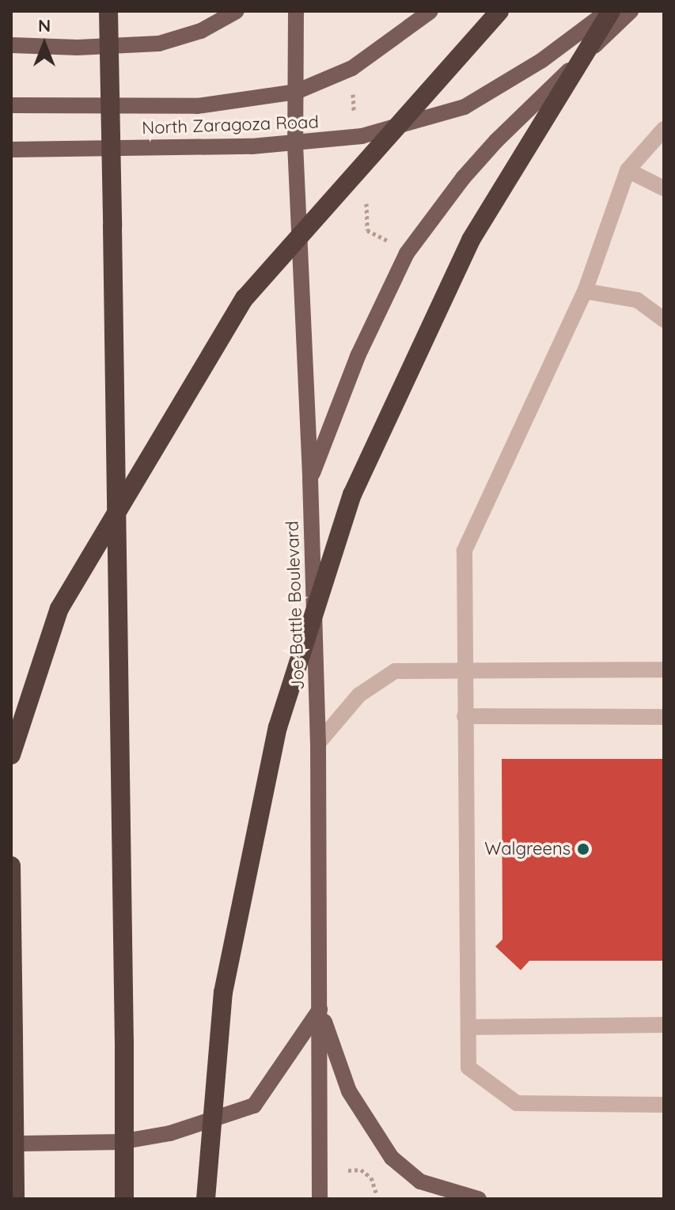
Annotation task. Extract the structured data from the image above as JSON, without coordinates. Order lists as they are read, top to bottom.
{
  "streets": {
    "main road": ["North Zaragoza Road", "Joe Battle Boulevard"]
  },
  "crossings": [
    ["North Zaragoza Road", "Joe Battle Boulevard"]
  ],
  "places": ["Walgreens"],
  "north": "top"
}
